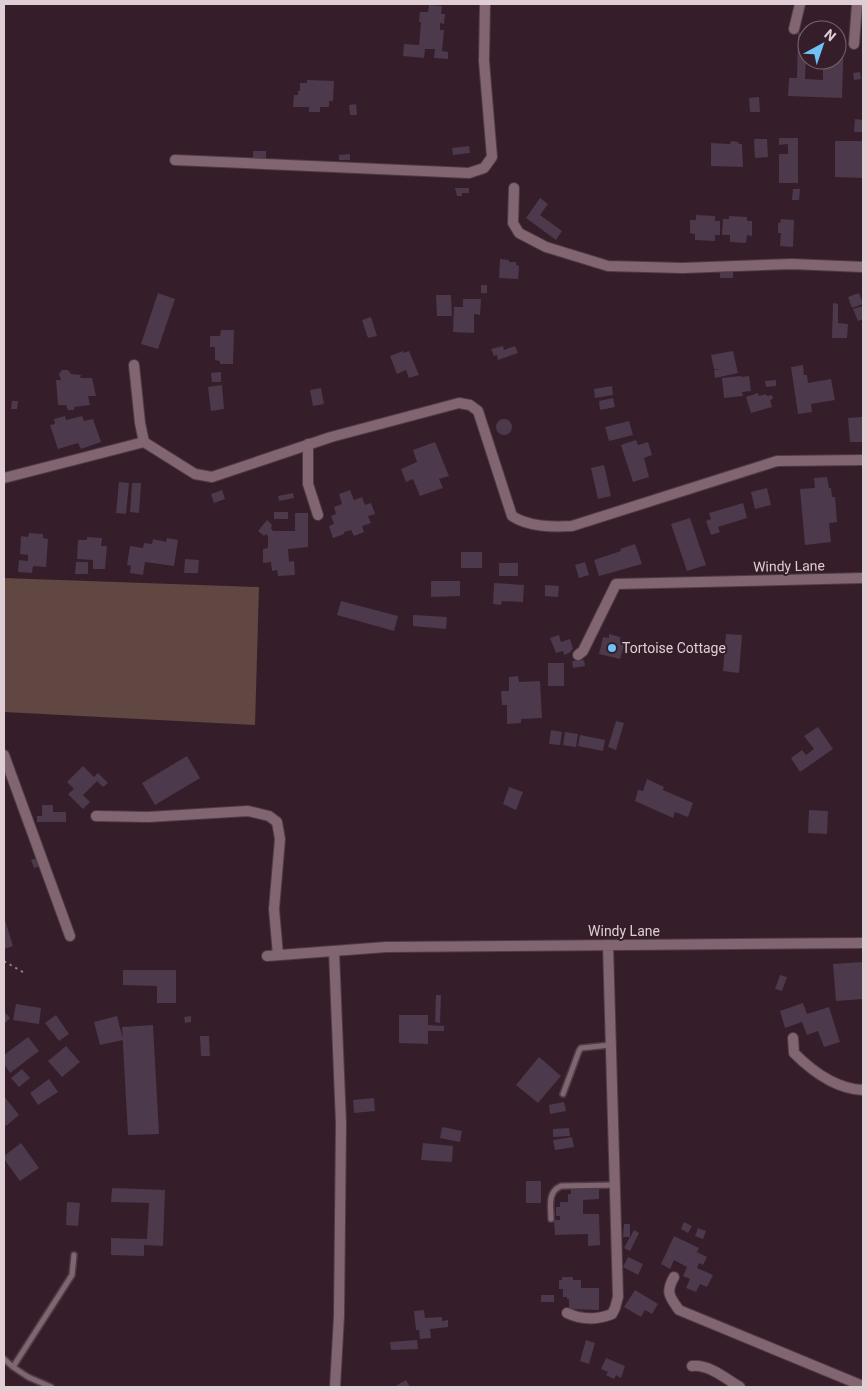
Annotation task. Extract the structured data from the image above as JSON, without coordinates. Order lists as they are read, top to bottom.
{
  "streets": {
    "street": ["Windy Lane"]
  },
  "places": ["Tortoise Cottage"],
  "north": "top right"
}
